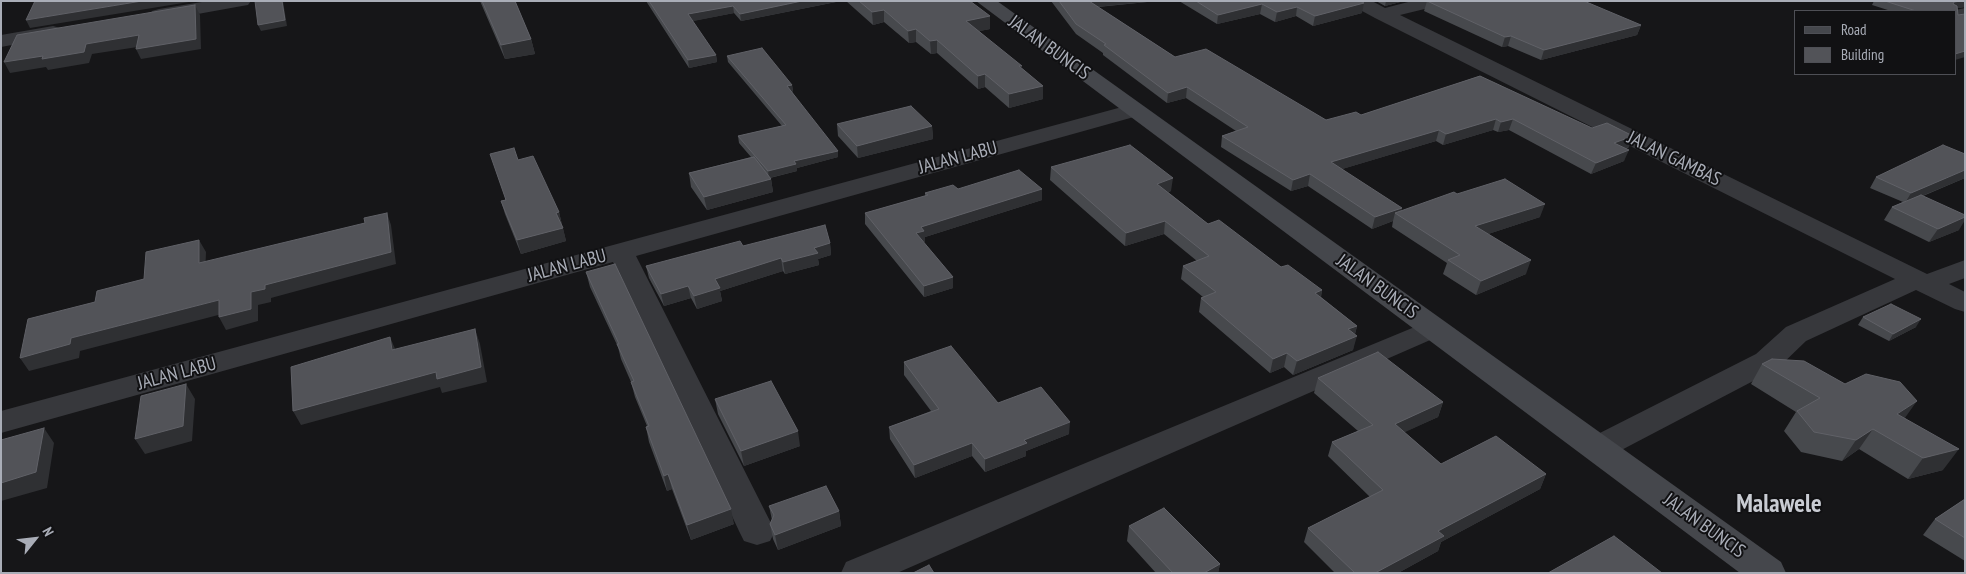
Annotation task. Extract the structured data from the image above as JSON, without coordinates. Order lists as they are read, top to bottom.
{
  "streets": {
    "street": ["JALAN BUNCIS", "JALAN LABU", "JALAN GAMBAS"]
  },
  "crossings": [
    ["JALAN BUNCIS", "JALAN LABU"]
  ],
  "districts": ["Malawele"],
  "legend": ["Road", "Building"],
  "north": "top right"
}
